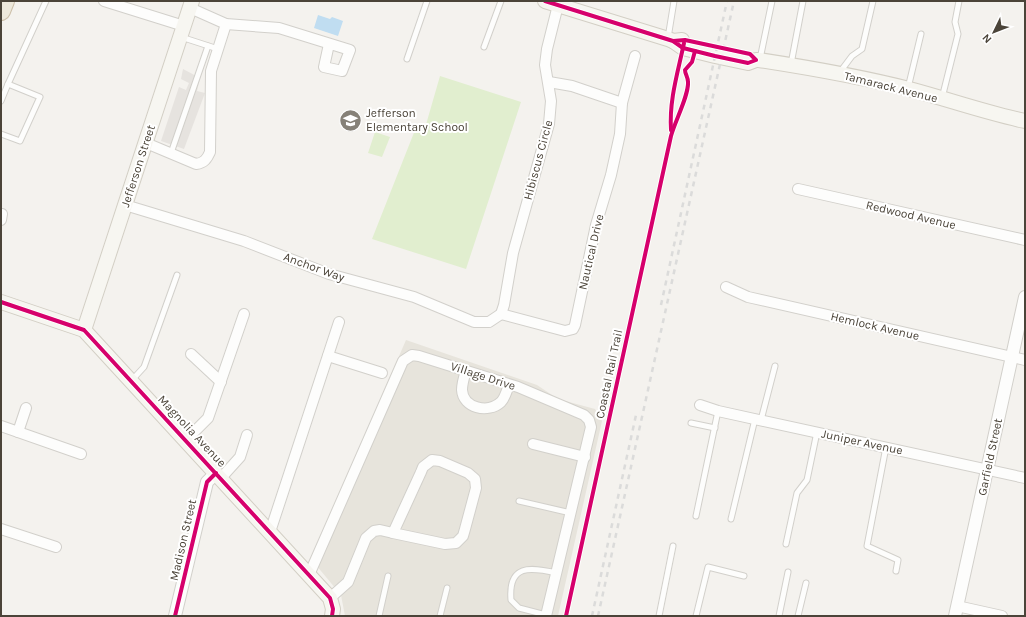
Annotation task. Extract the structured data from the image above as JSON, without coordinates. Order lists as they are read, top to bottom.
{
  "streets": {
    "main road": ["Tamarack Avenue", "Jefferson Street", "Magnolia Avenue"],
    "street": [
      "Hibiscus Circle",
      "Redwood Avenue",
      "Nautical Drive",
      "Anchor Way",
      "Hemlock Avenue",
      "Village Drive",
      "Juniper Avenue",
      "Garfield Street",
      "Madison Street"
    ],
    "cycle path": ["Coastal Rail Trail"]
  },
  "crossings": [
    ["Tamarack Avenue", "Hibiscus Circle"],
    ["Hibiscus Circle", "Nautical Drive"],
    ["Hibiscus Circle", "Anchor Way"],
    ["Jefferson Street", "Anchor Way"],
    ["Jefferson Street", "Magnolia Avenue"],
    ["Nautical Drive", "Anchor Way"],
    ["Hemlock Avenue", "Garfield Street"],
    ["Village Drive", "Magnolia Avenue"],
    ["Magnolia Avenue", "Madison Street"],
    ["Juniper Avenue", "Garfield Street"]
  ],
  "places": {
    "school or university": ["Jefferson Elementary School"]
  },
  "north": "bottom left"
}
